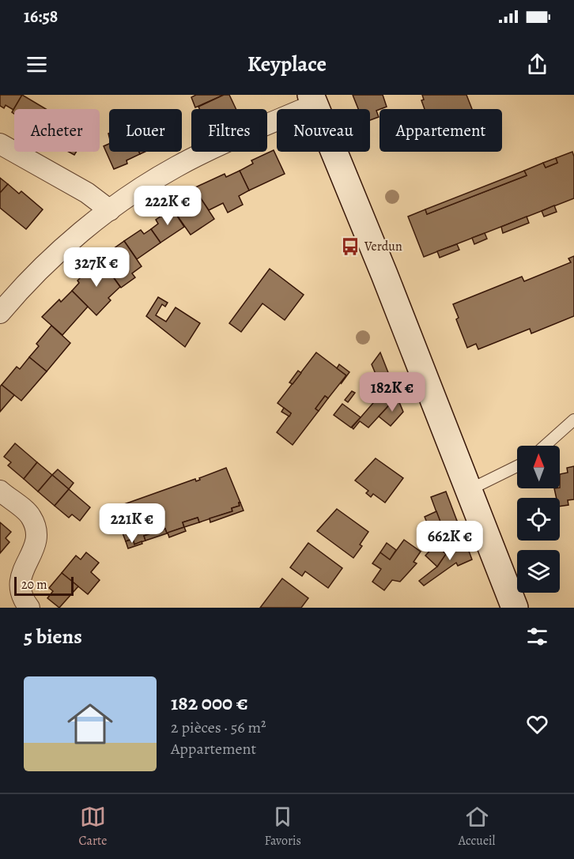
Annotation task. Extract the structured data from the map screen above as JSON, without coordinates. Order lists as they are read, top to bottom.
{
  "places": {
    "bus stop": ["Verdun"]
  },
  "scale_bar": "20 m",
  "north": "top",
  "page": {
    "status": "16:58",
    "header": "Keyplace",
    "chip": [
      "Acheter",
      "Louer",
      "Filtres",
      "Nouveau",
      "Appartement"
    ],
    "price": [
      "222K €",
      "327K €",
      "182K €",
      "221K €",
      "662K €"
    ],
    "scale": "20 m",
    "heading": "5 biens",
    "list": [
      {
        "name": "182 000 €",
        "note": "2 pièces · 56 m² · Appartement"
      }
    ],
    "tabs": ["Carte", "Favoris", "Accueil"]
  }
}
